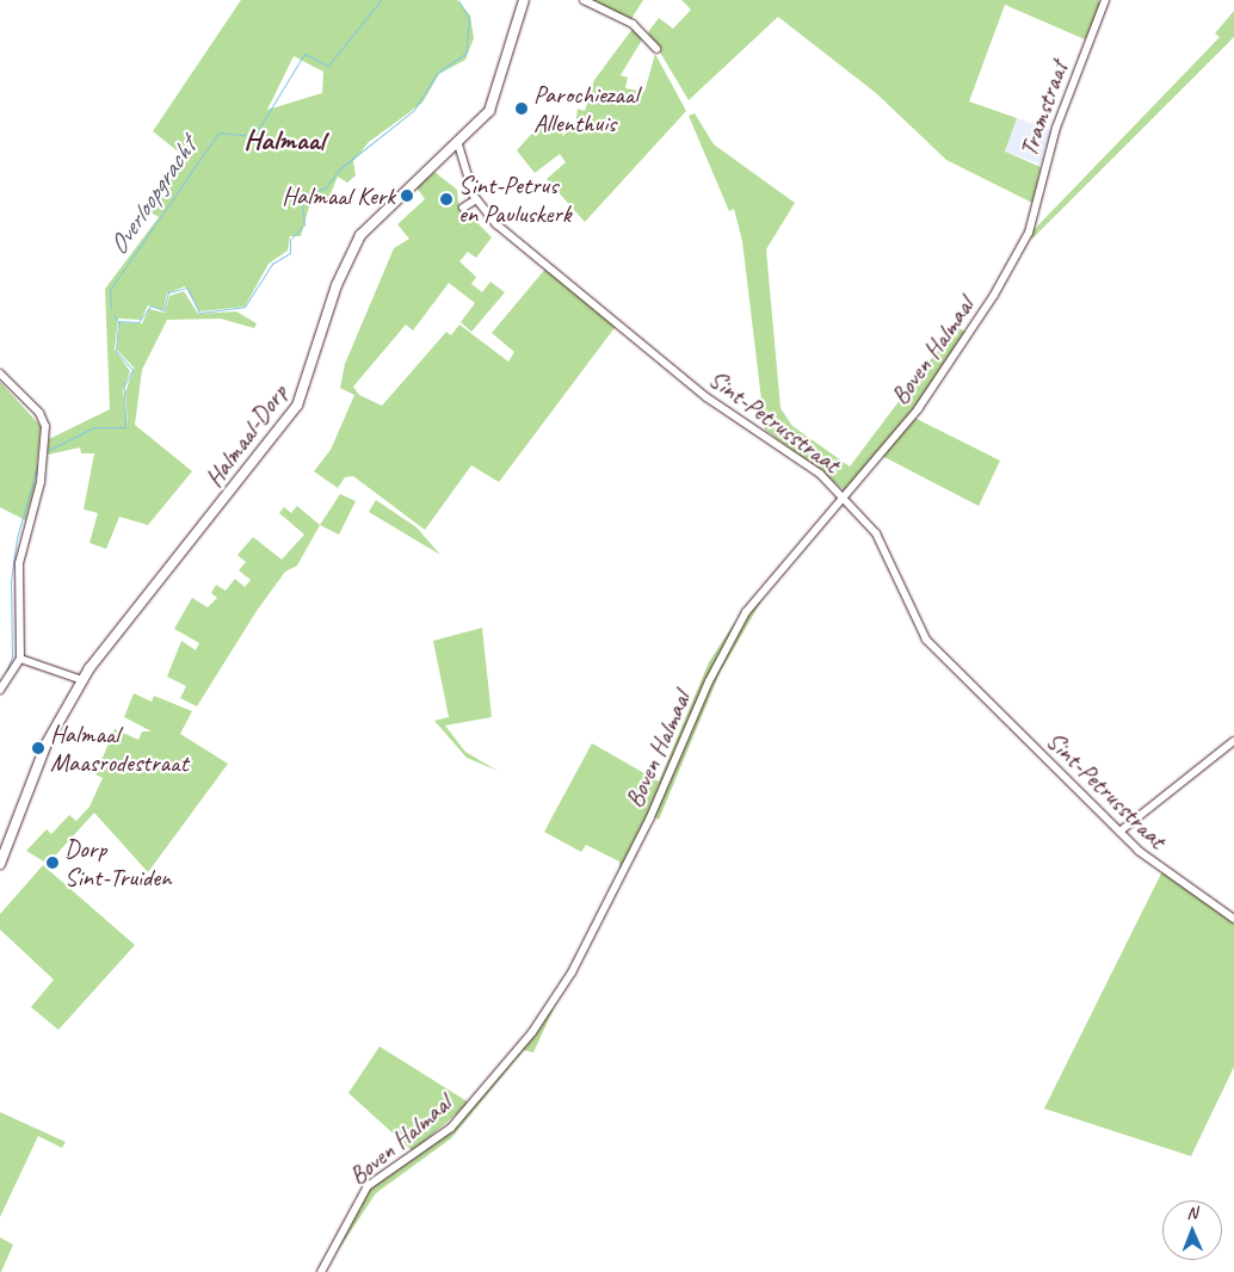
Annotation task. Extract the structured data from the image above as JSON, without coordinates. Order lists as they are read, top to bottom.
{
  "streets": {
    "street": [
      "Tramstraat",
      "Boven Halmaal",
      "Sint-Petrusstraat",
      "Halmaal-Dorp"
    ]
  },
  "crossings": [
    ["Tramstraat", "Boven Halmaal"],
    ["Boven Halmaal", "Sint-Petrusstraat"],
    ["Sint-Petrusstraat", "Halmaal-Dorp"]
  ],
  "districts": ["Halmaal"],
  "water": ["Overloopgracht"],
  "places": [
    "Parochiezaal Allenthuis",
    "Halmaal Kerk",
    "Sint-Petrus en Pauluskerk",
    "Halmaal Maasrodestraat",
    "Dorp Sint-Truiden"
  ],
  "north": "top"
}
